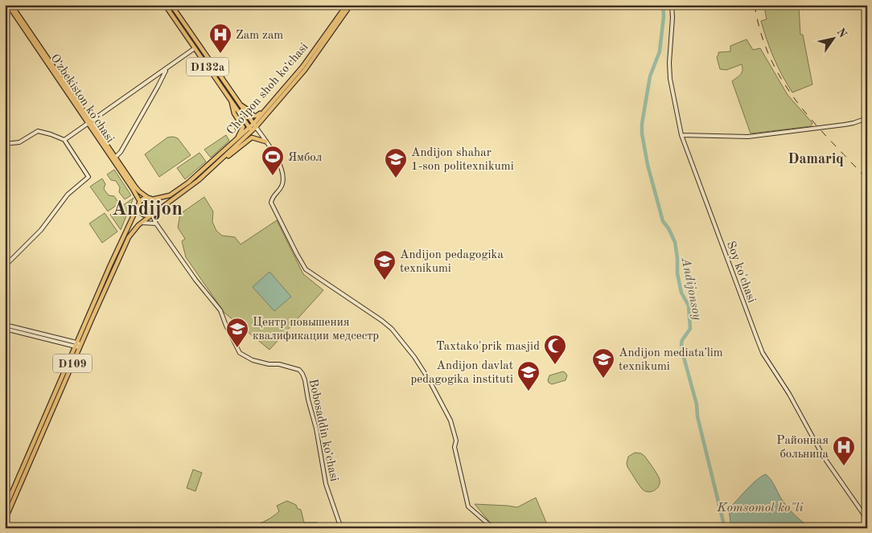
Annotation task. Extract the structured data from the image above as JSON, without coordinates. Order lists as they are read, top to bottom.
{
  "streets": {
    "main road": [
      "D132a",
      "Choʻlpon shoh koʻchasi",
      "Oʻzbekiston koʻchasi",
      "Soy ko'chasi",
      "D109",
      "Bobosaddin koʻchasi"
    ]
  },
  "crossings": [
    ["D132a", "Choʻlpon shoh koʻchasi"],
    ["Choʻlpon shoh koʻchasi", "Oʻzbekiston koʻchasi"],
    ["Choʻlpon shoh koʻchasi", "D109"],
    ["Choʻlpon shoh koʻchasi", "Bobosaddin koʻchasi"],
    ["Oʻzbekiston koʻchasi", "D109"],
    ["Oʻzbekiston koʻchasi", "Bobosaddin koʻchasi"],
    ["D109", "Bobosaddin koʻchasi"]
  ],
  "districts": ["Damariq", "Andijon"],
  "water": ["Andijonsoy", "Komsomol ko\"li"],
  "places": {
    "hospital": ["Zam zam", "Районная больница"],
    "sports": ["Ямбол"],
    "school or university": [
      "Andijon shahar 1-son politexnikumi",
      "Andijon pedagogika texnikumi",
      "Центр повышения квалификации медсестр",
      "Andijon mediataʼlim texnikumi",
      "Andijon davlat pedagogika instituti"
    ],
    "mosque": ["Taxtako'prik masjid"]
  },
  "north": "top right"
}
